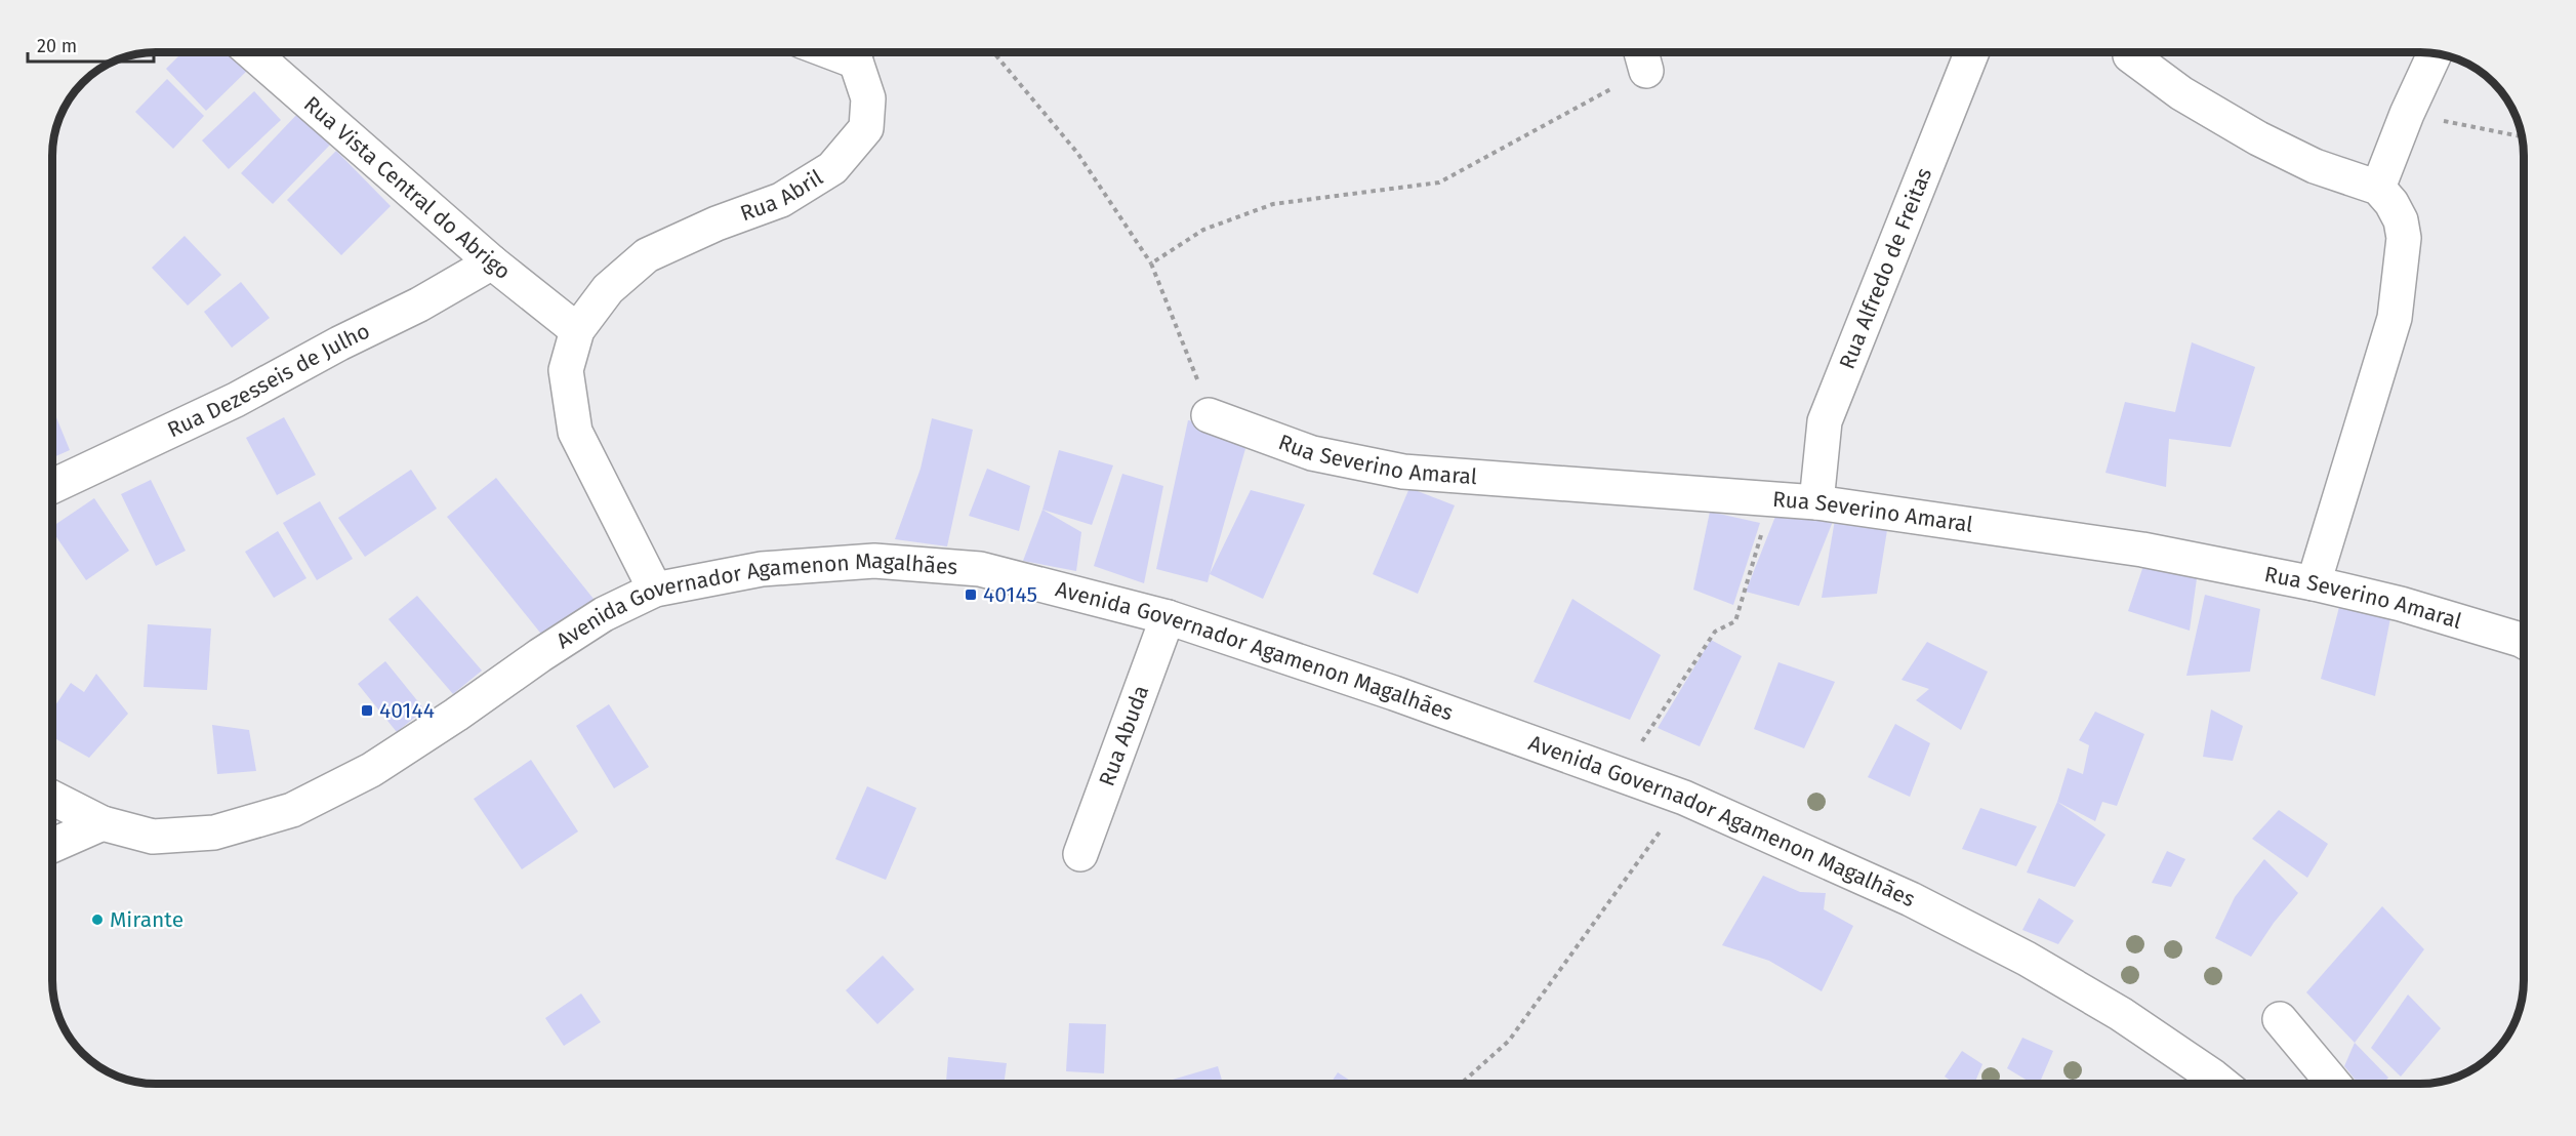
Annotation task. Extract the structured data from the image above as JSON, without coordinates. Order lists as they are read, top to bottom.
{
  "streets": {
    "street": [
      "Rua Vista Central do Abrigo",
      "Rua Abril",
      "Rua Alfredo de Freitas",
      "Rua Dezesseis de Julho",
      "Rua Severino Amaral",
      "Avenida Governador Agamenon Magalhães",
      "Rua Abuda"
    ]
  },
  "crossings": [
    ["Rua Vista Central do Abrigo", "Rua Abril"],
    ["Rua Vista Central do Abrigo", "Rua Dezesseis de Julho"],
    ["Rua Alfredo de Freitas", "Rua Severino Amaral"],
    ["Avenida Governador Agamenon Magalhães", "Rua Abuda"]
  ],
  "places": {
    "transit": ["40145", "40144"],
    "other": ["Mirante"]
  },
  "scale_bar": "20 m"
}
